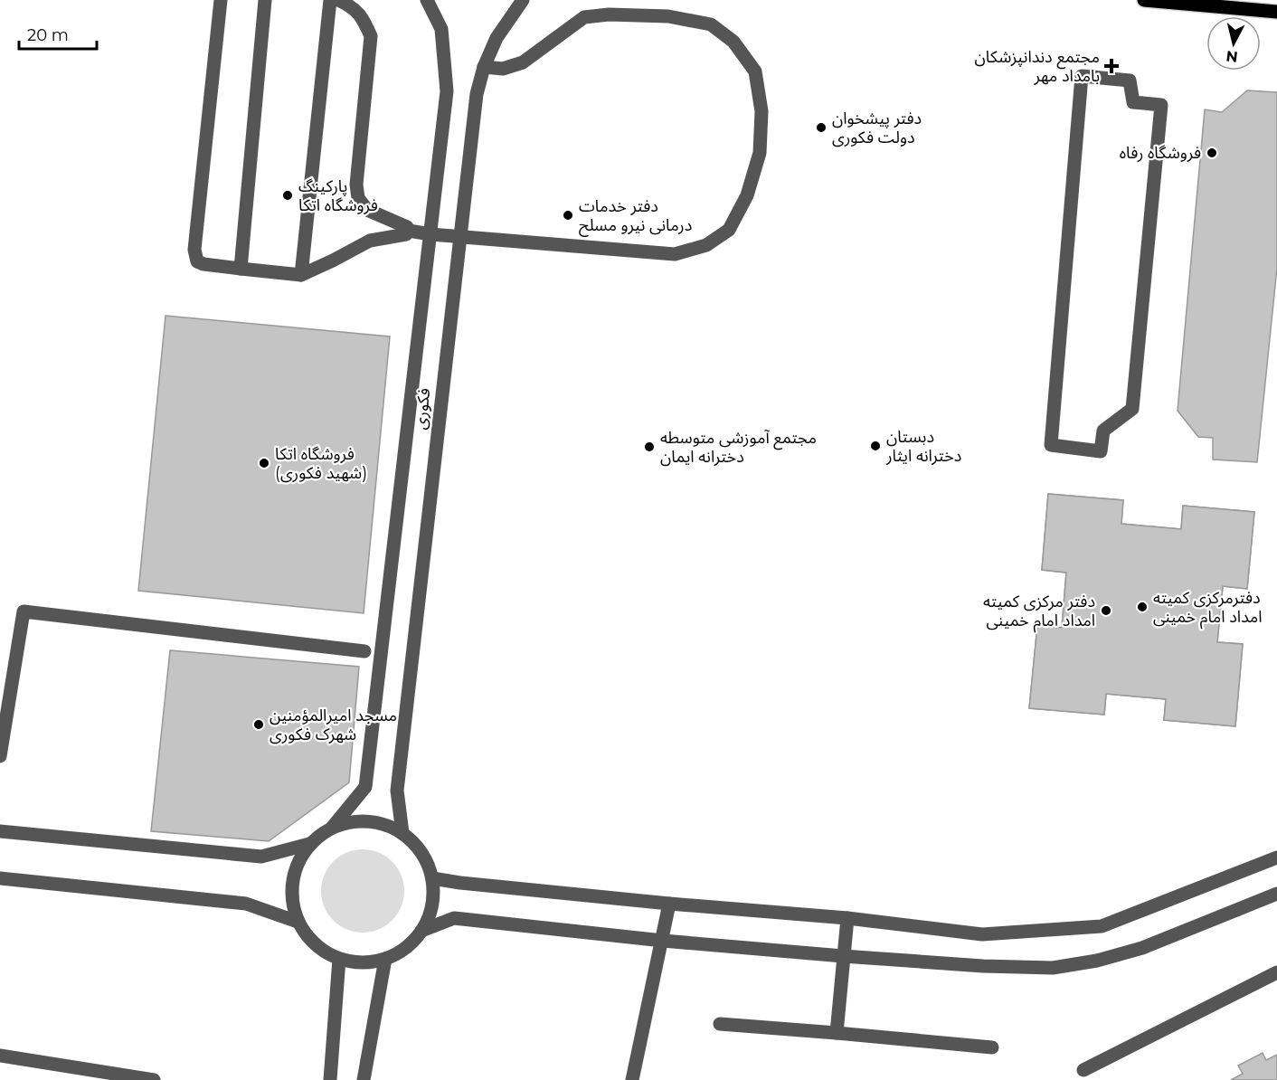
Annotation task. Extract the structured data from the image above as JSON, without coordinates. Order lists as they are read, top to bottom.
{
  "streets": {
    "street": ["فکوری"]
  },
  "places": {
    "health": ["مجتمع دندانپزشکان بامداد مهر"],
    "other": [
      "دفتر پیشخوان دولت فکوری",
      "فروشگاه رفاه",
      "پارکینگ فروشگاه اتکا",
      "دفتر خدمات درمانی نیرو مسلح",
      "دبستان دخترانه ایثار",
      "مجتمع آموزشی متوسطه دخترانه ایمان",
      "فروشگاه اتکا (شهید فکوری)",
      "دفترمرکزی کمیته امداد امام خمینی",
      "دفتر مرکزی کمیته امداد امام خمینی",
      "مسجد امیرالمؤمنین شهرک فکوری"
    ]
  },
  "scale_bar": "20 m",
  "north": "bottom"
}
